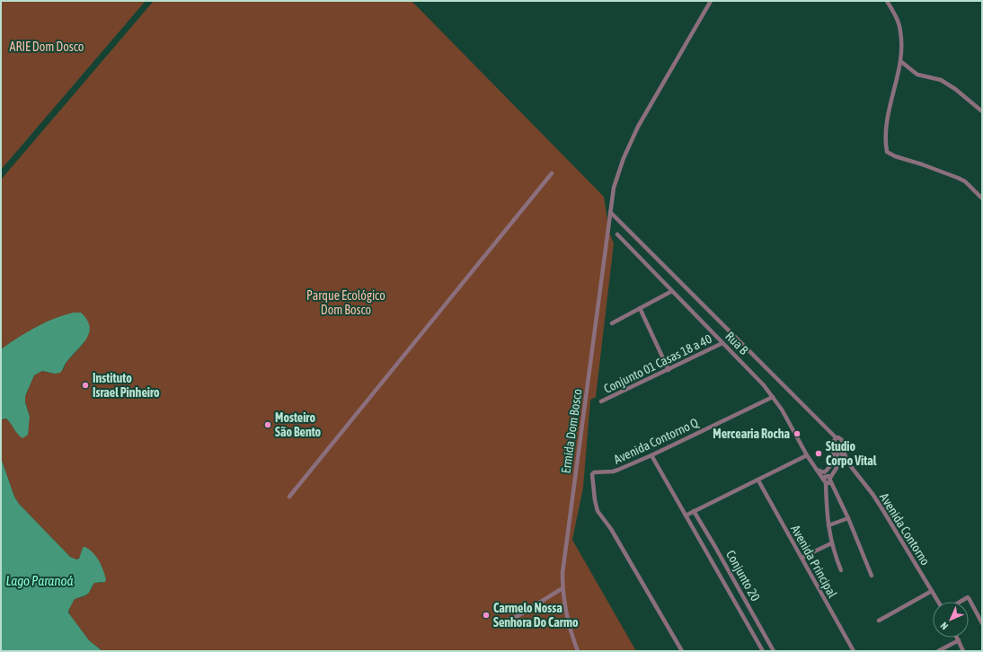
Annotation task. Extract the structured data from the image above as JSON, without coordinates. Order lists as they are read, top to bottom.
{
  "streets": {
    "street": [
      "Rua B",
      "Conjunto 01 Casas 18 a 40",
      "Ermida Dom Bosco",
      "Avenida Contorno Q",
      "Avenida Contorno",
      "Avenida Principal",
      "Conjunto 20"
    ]
  },
  "crossings": [
    ["Rua B", "Conjunto 01 Casas 18 a 40"],
    ["Rua B", "Avenida Contorno Q"],
    ["Avenida Contorno Q", "Conjunto 20"]
  ],
  "water": ["Lago Paranoá"],
  "parks": ["ARIE Dom Dosco", "Parque Ecológico Dom Bosco"],
  "places": [
    "Instituto Israel Pinheiro",
    "Mosteiro São Bento",
    "Mercearia Rocha",
    "Studio Corpo Vital",
    "Carmelo Nossa Senhora Do Carmo"
  ],
  "north": "bottom left"
}
